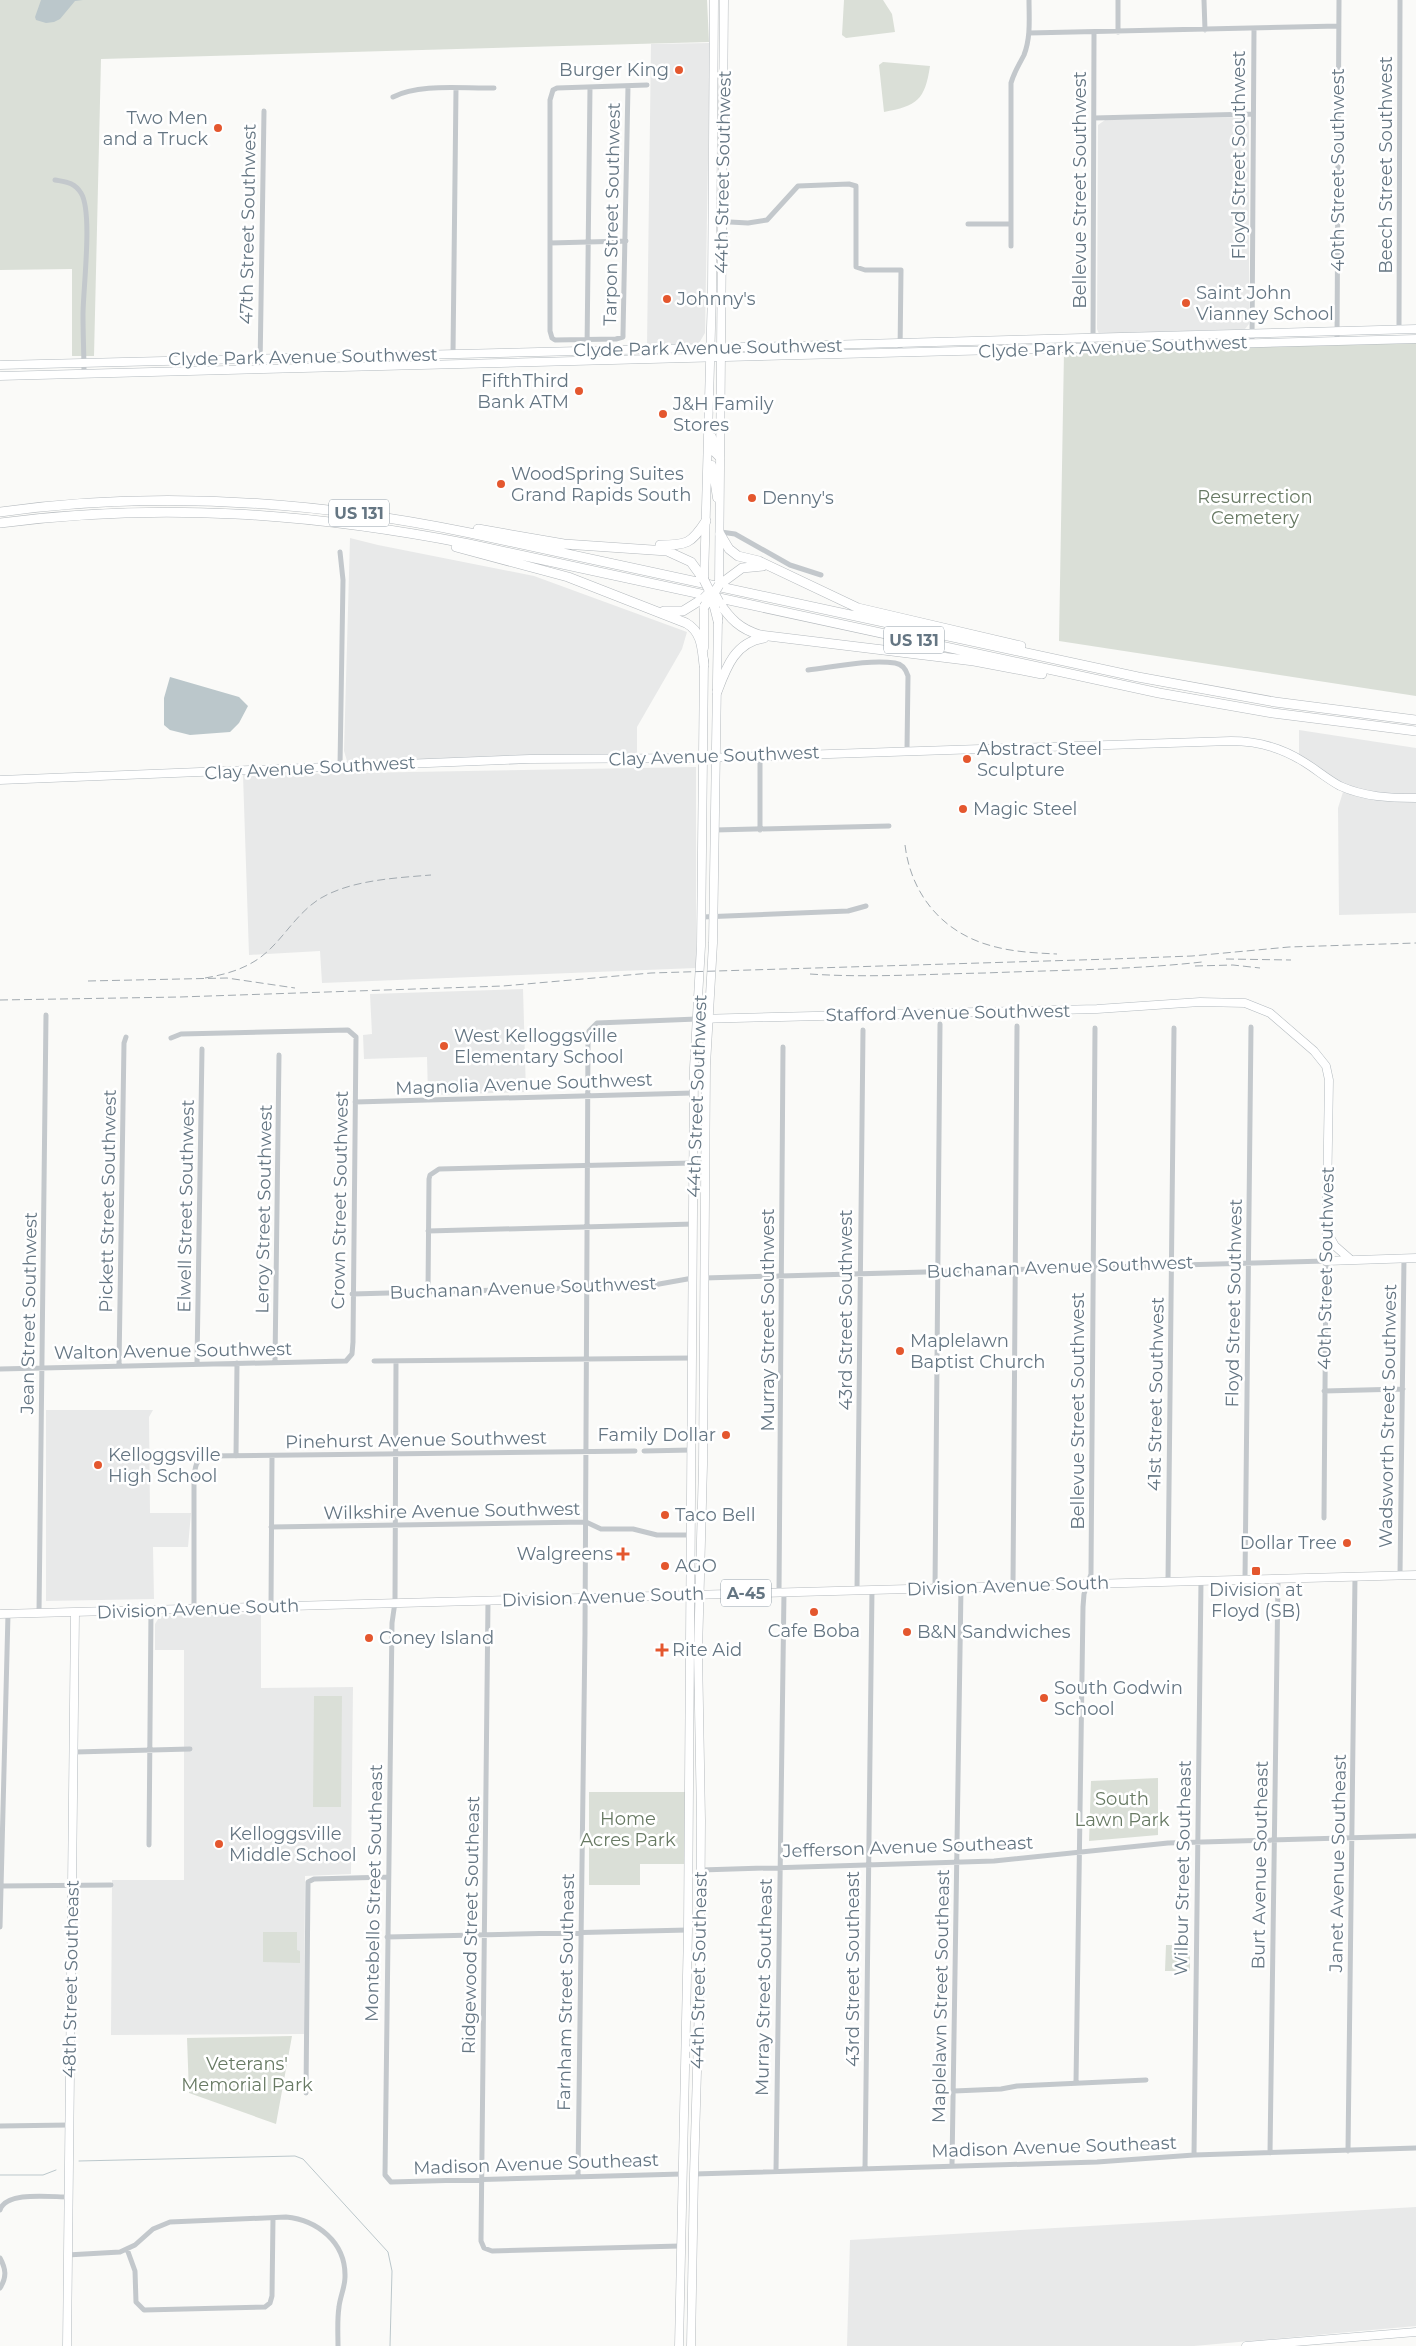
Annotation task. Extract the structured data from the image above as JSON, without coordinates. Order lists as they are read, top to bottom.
{
  "streets": {
    "highway": ["US 131"],
    "main road": [
      "40th Street Southwest",
      "44th Street Southwest",
      "Clyde Park Avenue Southwest",
      "Clay Avenue Southwest",
      "Stafford Avenue Southwest",
      "Buchanan Avenue Southwest",
      "Division Avenue South",
      "A-45",
      "44th Street Southeast",
      "48th Street Southeast"
    ],
    "street": [
      "Floyd Street Southwest",
      "Beech Street Southwest",
      "Bellevue Street Southwest",
      "Tarpon Street Southwest",
      "47th Street Southwest",
      "Magnolia Avenue Southwest",
      "Crown Street Southwest",
      "Pickett Street Southwest",
      "Elwell Street Southwest",
      "Leroy Street Southwest",
      "43rd Street Southwest",
      "Jean Street Southwest",
      "Murray Street Southwest",
      "Walton Avenue Southwest",
      "41st Street Southwest",
      "Wadsworth Street Southwest",
      "Pinehurst Avenue Southwest",
      "Wilkshire Avenue Southwest",
      "Jefferson Avenue Southeast",
      "Janet Avenue Southeast",
      "Burt Avenue Southeast",
      "Wilbur Street Southeast",
      "Montebello Street Southeast",
      "Ridgewood Street Southeast",
      "43rd Street Southeast",
      "Murray Street Southeast",
      "Farnham Street Southeast",
      "Maplelawn Street Southeast",
      "Madison Avenue Southeast"
    ]
  },
  "crossings": [
    ["Floyd Street Southwest", "Clyde Park Avenue Southwest"],
    ["Floyd Street Southwest", "Buchanan Avenue Southwest"],
    ["Floyd Street Southwest", "Division Avenue South"],
    ["Beech Street Southwest", "Clyde Park Avenue Southwest"],
    ["40th Street Southwest", "Clyde Park Avenue Southwest"],
    ["40th Street Southwest", "Stafford Avenue Southwest"],
    ["40th Street Southwest", "Buchanan Avenue Southwest"],
    ["44th Street Southwest", "Clyde Park Avenue Southwest"],
    ["44th Street Southwest", "Clay Avenue Southwest"],
    ["44th Street Southwest", "Stafford Avenue Southwest"],
    ["44th Street Southwest", "Magnolia Avenue Southwest"],
    ["44th Street Southwest", "Buchanan Avenue Southwest"],
    ["44th Street Southwest", "Wilkshire Avenue Southwest"],
    ["44th Street Southwest", "Division Avenue South"],
    ["44th Street Southwest", "44th Street Southeast"],
    ["Bellevue Street Southwest", "Clyde Park Avenue Southwest"],
    ["Bellevue Street Southwest", "Buchanan Avenue Southwest"],
    ["Bellevue Street Southwest", "Division Avenue South"],
    ["Bellevue Street Southwest", "Jefferson Avenue Southeast"],
    ["47th Street Southwest", "Clyde Park Avenue Southwest"],
    ["Stafford Avenue Southwest", "Farnham Street Southeast"],
    ["Magnolia Avenue Southwest", "Crown Street Southwest"],
    ["Magnolia Avenue Southwest", "Farnham Street Southeast"],
    ["Crown Street Southwest", "Buchanan Avenue Southwest"],
    ["Crown Street Southwest", "Walton Avenue Southwest"],
    ["Pickett Street Southwest", "Walton Avenue Southwest"],
    ["Elwell Street Southwest", "Walton Avenue Southwest"],
    ["Leroy Street Southwest", "Walton Avenue Southwest"],
    ["Buchanan Avenue Southwest", "43rd Street Southwest"],
    ["Buchanan Avenue Southwest", "Murray Street Southwest"],
    ["Buchanan Avenue Southwest", "41st Street Southwest"],
    ["Buchanan Avenue Southwest", "Wadsworth Street Southwest"],
    ["Buchanan Avenue Southwest", "Farnham Street Southeast"],
    ["43rd Street Southwest", "Division Avenue South"],
    ["Jean Street Southwest", "Walton Avenue Southwest"],
    ["Jean Street Southwest", "Division Avenue South"],
    ["Murray Street Southwest", "Division Avenue South"],
    ["Murray Street Southwest", "Murray Street Southeast"],
    ["41st Street Southwest", "Division Avenue South"],
    ["Wadsworth Street Southwest", "Division Avenue South"],
    ["Pinehurst Avenue Southwest", "Division Avenue South"],
    ["Pinehurst Avenue Southwest", "Montebello Street Southeast"],
    ["Pinehurst Avenue Southwest", "Farnham Street Southeast"],
    ["Wilkshire Avenue Southwest", "Montebello Street Southeast"],
    ["Wilkshire Avenue Southwest", "Farnham Street Southeast"],
    ["Division Avenue South", "Janet Avenue Southeast"],
    ["Division Avenue South", "Burt Avenue Southeast"],
    ["Division Avenue South", "Wilbur Street Southeast"],
    ["Division Avenue South", "Montebello Street Southeast"],
    ["Division Avenue South", "Ridgewood Street Southeast"],
    ["Division Avenue South", "43rd Street Southeast"],
    ["Division Avenue South", "44th Street Southeast"],
    ["Division Avenue South", "48th Street Southeast"],
    ["Division Avenue South", "Murray Street Southeast"],
    ["Division Avenue South", "Farnham Street Southeast"],
    ["Division Avenue South", "Maplelawn Street Southeast"],
    ["Jefferson Avenue Southeast", "Janet Avenue Southeast"],
    ["Jefferson Avenue Southeast", "Burt Avenue Southeast"],
    ["Jefferson Avenue Southeast", "Wilbur Street Southeast"],
    ["Jefferson Avenue Southeast", "43rd Street Southeast"],
    ["Jefferson Avenue Southeast", "44th Street Southeast"],
    ["Jefferson Avenue Southeast", "Murray Street Southeast"],
    ["Jefferson Avenue Southeast", "Maplelawn Street Southeast"],
    ["Janet Avenue Southeast", "Madison Avenue Southeast"],
    ["Burt Avenue Southeast", "Madison Avenue Southeast"],
    ["Wilbur Street Southeast", "Madison Avenue Southeast"],
    ["Montebello Street Southeast", "Madison Avenue Southeast"],
    ["Ridgewood Street Southeast", "44th Street Southeast"],
    ["Ridgewood Street Southeast", "Madison Avenue Southeast"],
    ["43rd Street Southeast", "Madison Avenue Southeast"],
    ["44th Street Southeast", "Madison Avenue Southeast"],
    ["Murray Street Southeast", "Madison Avenue Southeast"],
    ["Farnham Street Southeast", "Madison Avenue Southeast"],
    ["Maplelawn Street Southeast", "Madison Avenue Southeast"]
  ],
  "parks": [
    "Resurrection Cemetery",
    "South Lawn Park",
    "Home Acres Park",
    "Veterans' Memorial Park"
  ],
  "places": {
    "other": [
      "Burger King",
      "Two Men and a Truck",
      "Johnny's",
      "Saint John Vianney School",
      "FifthThird Bank ATM",
      "J&H Family Stores",
      "WoodSpring Suites Grand Rapids South",
      "Denny's",
      "Abstract Steel Sculpture",
      "Magic Steel",
      "West Kelloggsville Elementary School",
      "Maplelawn Baptist Church",
      "Family Dollar",
      "Kelloggsville High School",
      "Taco Bell",
      "Dollar Tree",
      "AGO",
      "Cafe Boba",
      "B&N Sandwiches",
      "Coney Island",
      "South Godwin School",
      "Kelloggsville Middle School"
    ],
    "health": ["Walgreens", "Rite Aid"],
    "transit": ["Division at Floyd (SB)"]
  }
}
